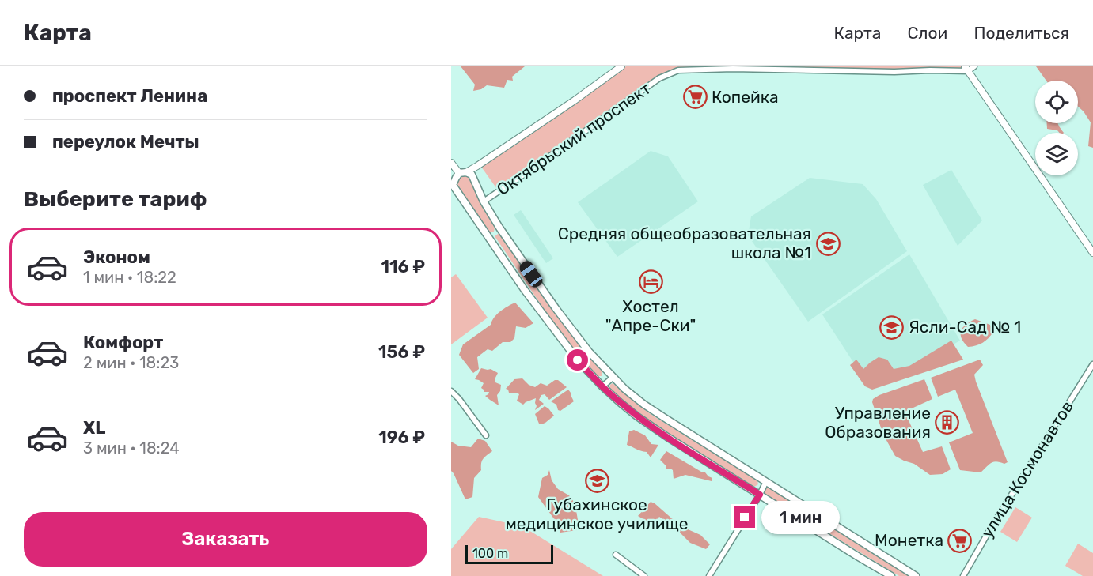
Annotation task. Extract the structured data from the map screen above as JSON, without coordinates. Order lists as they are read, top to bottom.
{
  "streets": {
    "street": ["Октябрьский проспект", "улица Космонавтов"]
  },
  "places": {
    "supermarket": ["Копейка", "Монетка"],
    "school or university": ["Средняя общеобразовательная школа №1", "Ясли-Сад № 1", "Губахинское медицинское училище"],
    "hotel": ["Хостел \"Апре-Ски\""],
    "building": ["Управление Образования"]
  },
  "scale_bar": "100 m",
  "page": {
    "header": "Карта",
    "nav": ["Карта", "Слои", "Поделиться"],
    "banner": ["проспект Ленина", "переулок Мечты"],
    "heading": "Выберите тариф",
    "list": [
      {
        "name": "Эконом",
        "note": "1 мин · 18:22",
        "value": "116 ₽"
      },
      {
        "name": "Комфорт",
        "note": "2 мин · 18:23",
        "value": "156 ₽"
      },
      {
        "name": "XL",
        "note": "3 мин · 18:24",
        "value": "196 ₽"
      }
    ],
    "bubble": "1 мин",
    "buttons": "Заказать",
    "scale": "100 m"
  }
}
